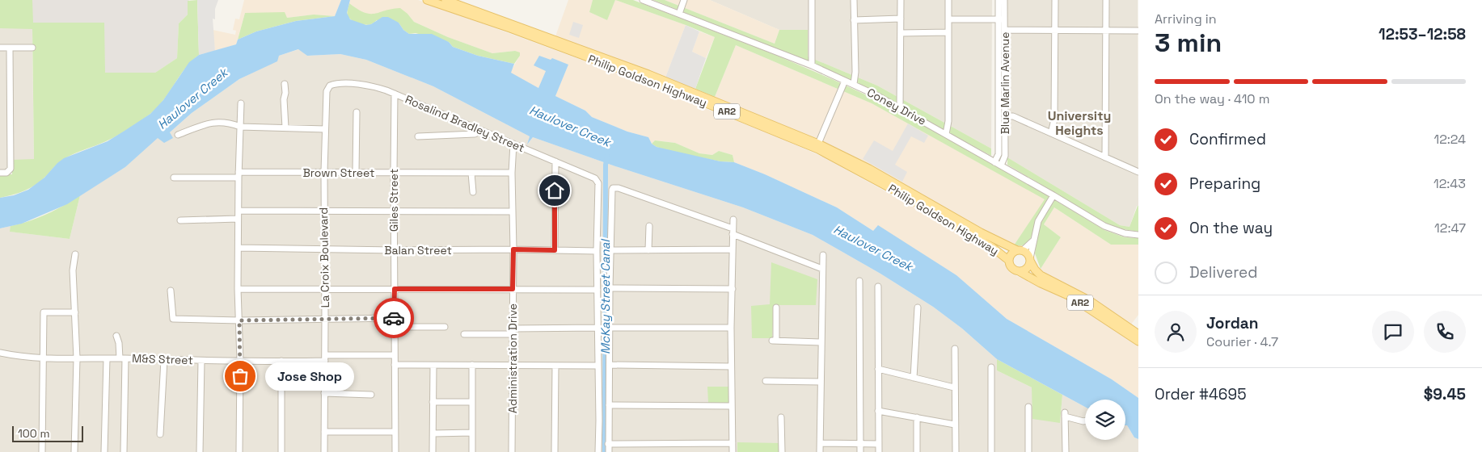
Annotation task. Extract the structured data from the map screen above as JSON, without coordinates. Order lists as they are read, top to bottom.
{
  "streets": {
    "main road": ["Philip Goldson Highway", "AR2"],
    "street": [
      "Blue Marlin Avenue",
      "Coney Drive",
      "Rosalind Bradley Street",
      "Brown Street",
      "Giles Street",
      "Balan Street",
      "La Croix Boulevard",
      "Administration Drive",
      "M&S Street"
    ]
  },
  "crossings": [
    ["Philip Goldson Highway", "AR2"],
    ["Blue Marlin Avenue", "Coney Drive"],
    ["Rosalind Bradley Street", "Giles Street"],
    ["Rosalind Bradley Street", "Balan Street"],
    ["Rosalind Bradley Street", "La Croix Boulevard"],
    ["Rosalind Bradley Street", "Administration Drive"],
    ["Brown Street", "Giles Street"],
    ["Brown Street", "La Croix Boulevard"],
    ["Brown Street", "Administration Drive"],
    ["Giles Street", "Balan Street"],
    ["Giles Street", "M&S Street"],
    ["Balan Street", "La Croix Boulevard"],
    ["Balan Street", "Administration Drive"],
    ["La Croix Boulevard", "M&S Street"]
  ],
  "districts": ["University Heights"],
  "water": ["Haulover Creek", "McKay Street Canal"],
  "places": ["Jose Shop"],
  "scale_bar": "100 m",
  "page": {
    "heading": ["3 min", "Arriving in", "12:53–12:58"],
    "panel": [
      "Jordan",
      "Courier · 4.7",
      "Order #4695",
      "$9.45"
    ],
    "bar": "On the way · 410 m",
    "list": [
      ["Confirmed", "12:24"],
      ["Preparing", "12:43"],
      ["On the way", "12:47"],
      "Delivered"
    ],
    "bubble": "Jose Shop",
    "scale": "100 m"
  }
}
